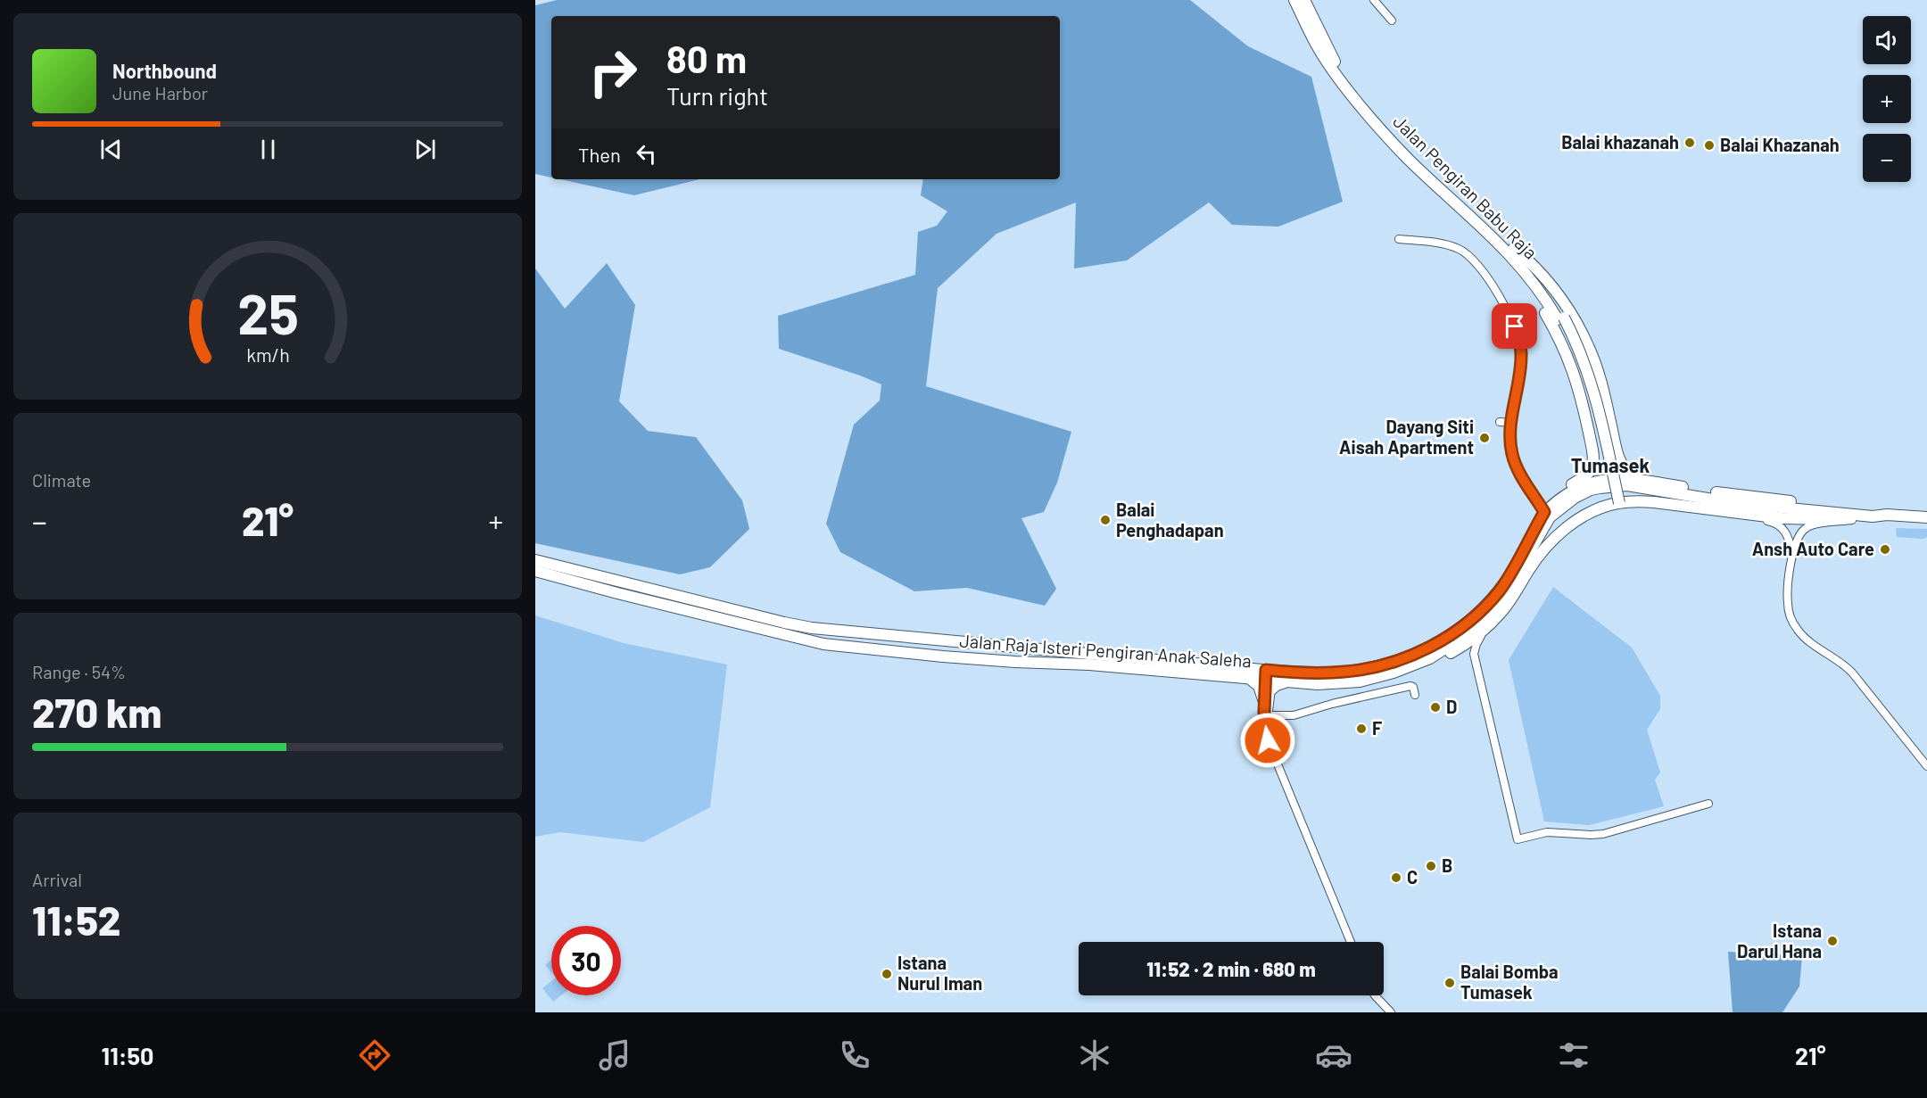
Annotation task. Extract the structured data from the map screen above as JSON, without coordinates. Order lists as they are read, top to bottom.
{
  "streets": {
    "main road": ["Jalan Pengiran Babu Raja", "Jalan Raja Isteri Pengiran Anak Saleha"]
  },
  "districts": ["Tumasek"],
  "places": [
    "Balai khazanah",
    "Balai Khazanah",
    "Dayang Siti Aisah Apartment",
    "Balai Penghadapan",
    "Ansh Auto Care",
    "D",
    "F",
    "B",
    "C",
    "Istana Darul Hana",
    "Istana Nurul Iman",
    "Balai Bomba Tumasek"
  ],
  "page": {
    "map_buttons": ["+", "−"],
    "turn": ["80 m", "Turn right"],
    "song": ["Northbound", "June Harbor"],
    "then": "Then",
    "tile": [
      "Climate",
      ["Range · 54%", "270 km"],
      ["Arrival", "11:52"]
    ],
    "heat": ["−", "21°", "+"],
    "limit": "30",
    "trip": "11:52 · 2 min · 680 m",
    "tabs": ["11:50", "21°"],
    "gauge": ["25", "km/h"]
  }
}
